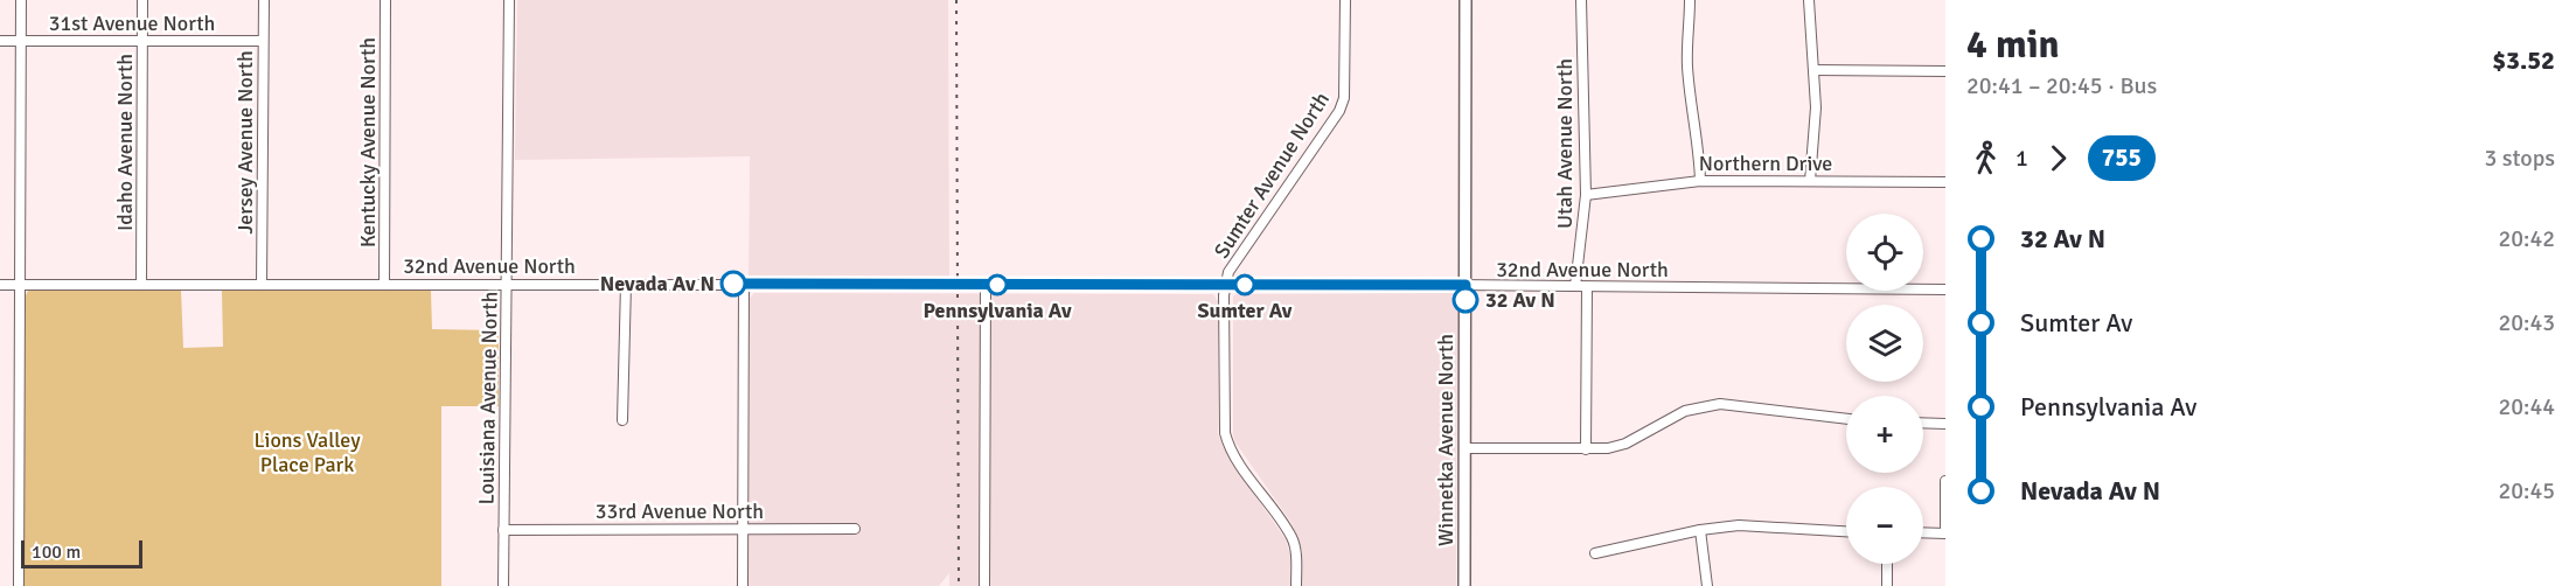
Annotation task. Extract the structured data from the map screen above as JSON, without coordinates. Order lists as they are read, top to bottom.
{
  "streets": {
    "main road": ["Winnetka Avenue North"],
    "street": [
      "31st Avenue North",
      "Idaho Avenue North",
      "Jersey Avenue North",
      "Kentucky Avenue North",
      "Utah Avenue North",
      "Northern Drive",
      "Sumter Avenue North",
      "32nd Avenue North",
      "Louisiana Avenue North",
      "33rd Avenue North"
    ]
  },
  "crossings": [
    ["31st Avenue North", "Idaho Avenue North"],
    ["31st Avenue North", "Jersey Avenue North"],
    ["Idaho Avenue North", "32nd Avenue North"],
    ["Jersey Avenue North", "32nd Avenue North"],
    ["Kentucky Avenue North", "32nd Avenue North"],
    ["Utah Avenue North", "Northern Drive"],
    ["Utah Avenue North", "32nd Avenue North"],
    ["Sumter Avenue North", "32nd Avenue North"],
    ["32nd Avenue North", "Louisiana Avenue North"],
    ["32nd Avenue North", "Winnetka Avenue North"],
    ["Louisiana Avenue North", "33rd Avenue North"]
  ],
  "parks": ["Lions Valley Place Park"],
  "places": [
    "Nevada Av N",
    "Pennsylvania Av",
    "Sumter Av",
    "32 Av N"
  ],
  "lines": ["bus line 755"],
  "scale_bar": "100 m",
  "page": {
    "heading": ["4 min", "20:41 – 20:45 · Bus", "$3.52"],
    "legs": ["1", "755", "3 stops"],
    "list": [
      {
        "name": "32 Av N",
        "value": "20:42"
      },
      {
        "name": "Sumter Av",
        "value": "20:43"
      },
      {
        "name": "Pennsylvania Av",
        "value": "20:44"
      },
      {
        "name": "Nevada Av N",
        "value": "20:45"
      }
    ],
    "map_buttons": ["+", "−"],
    "scale": "100 m"
  }
}
